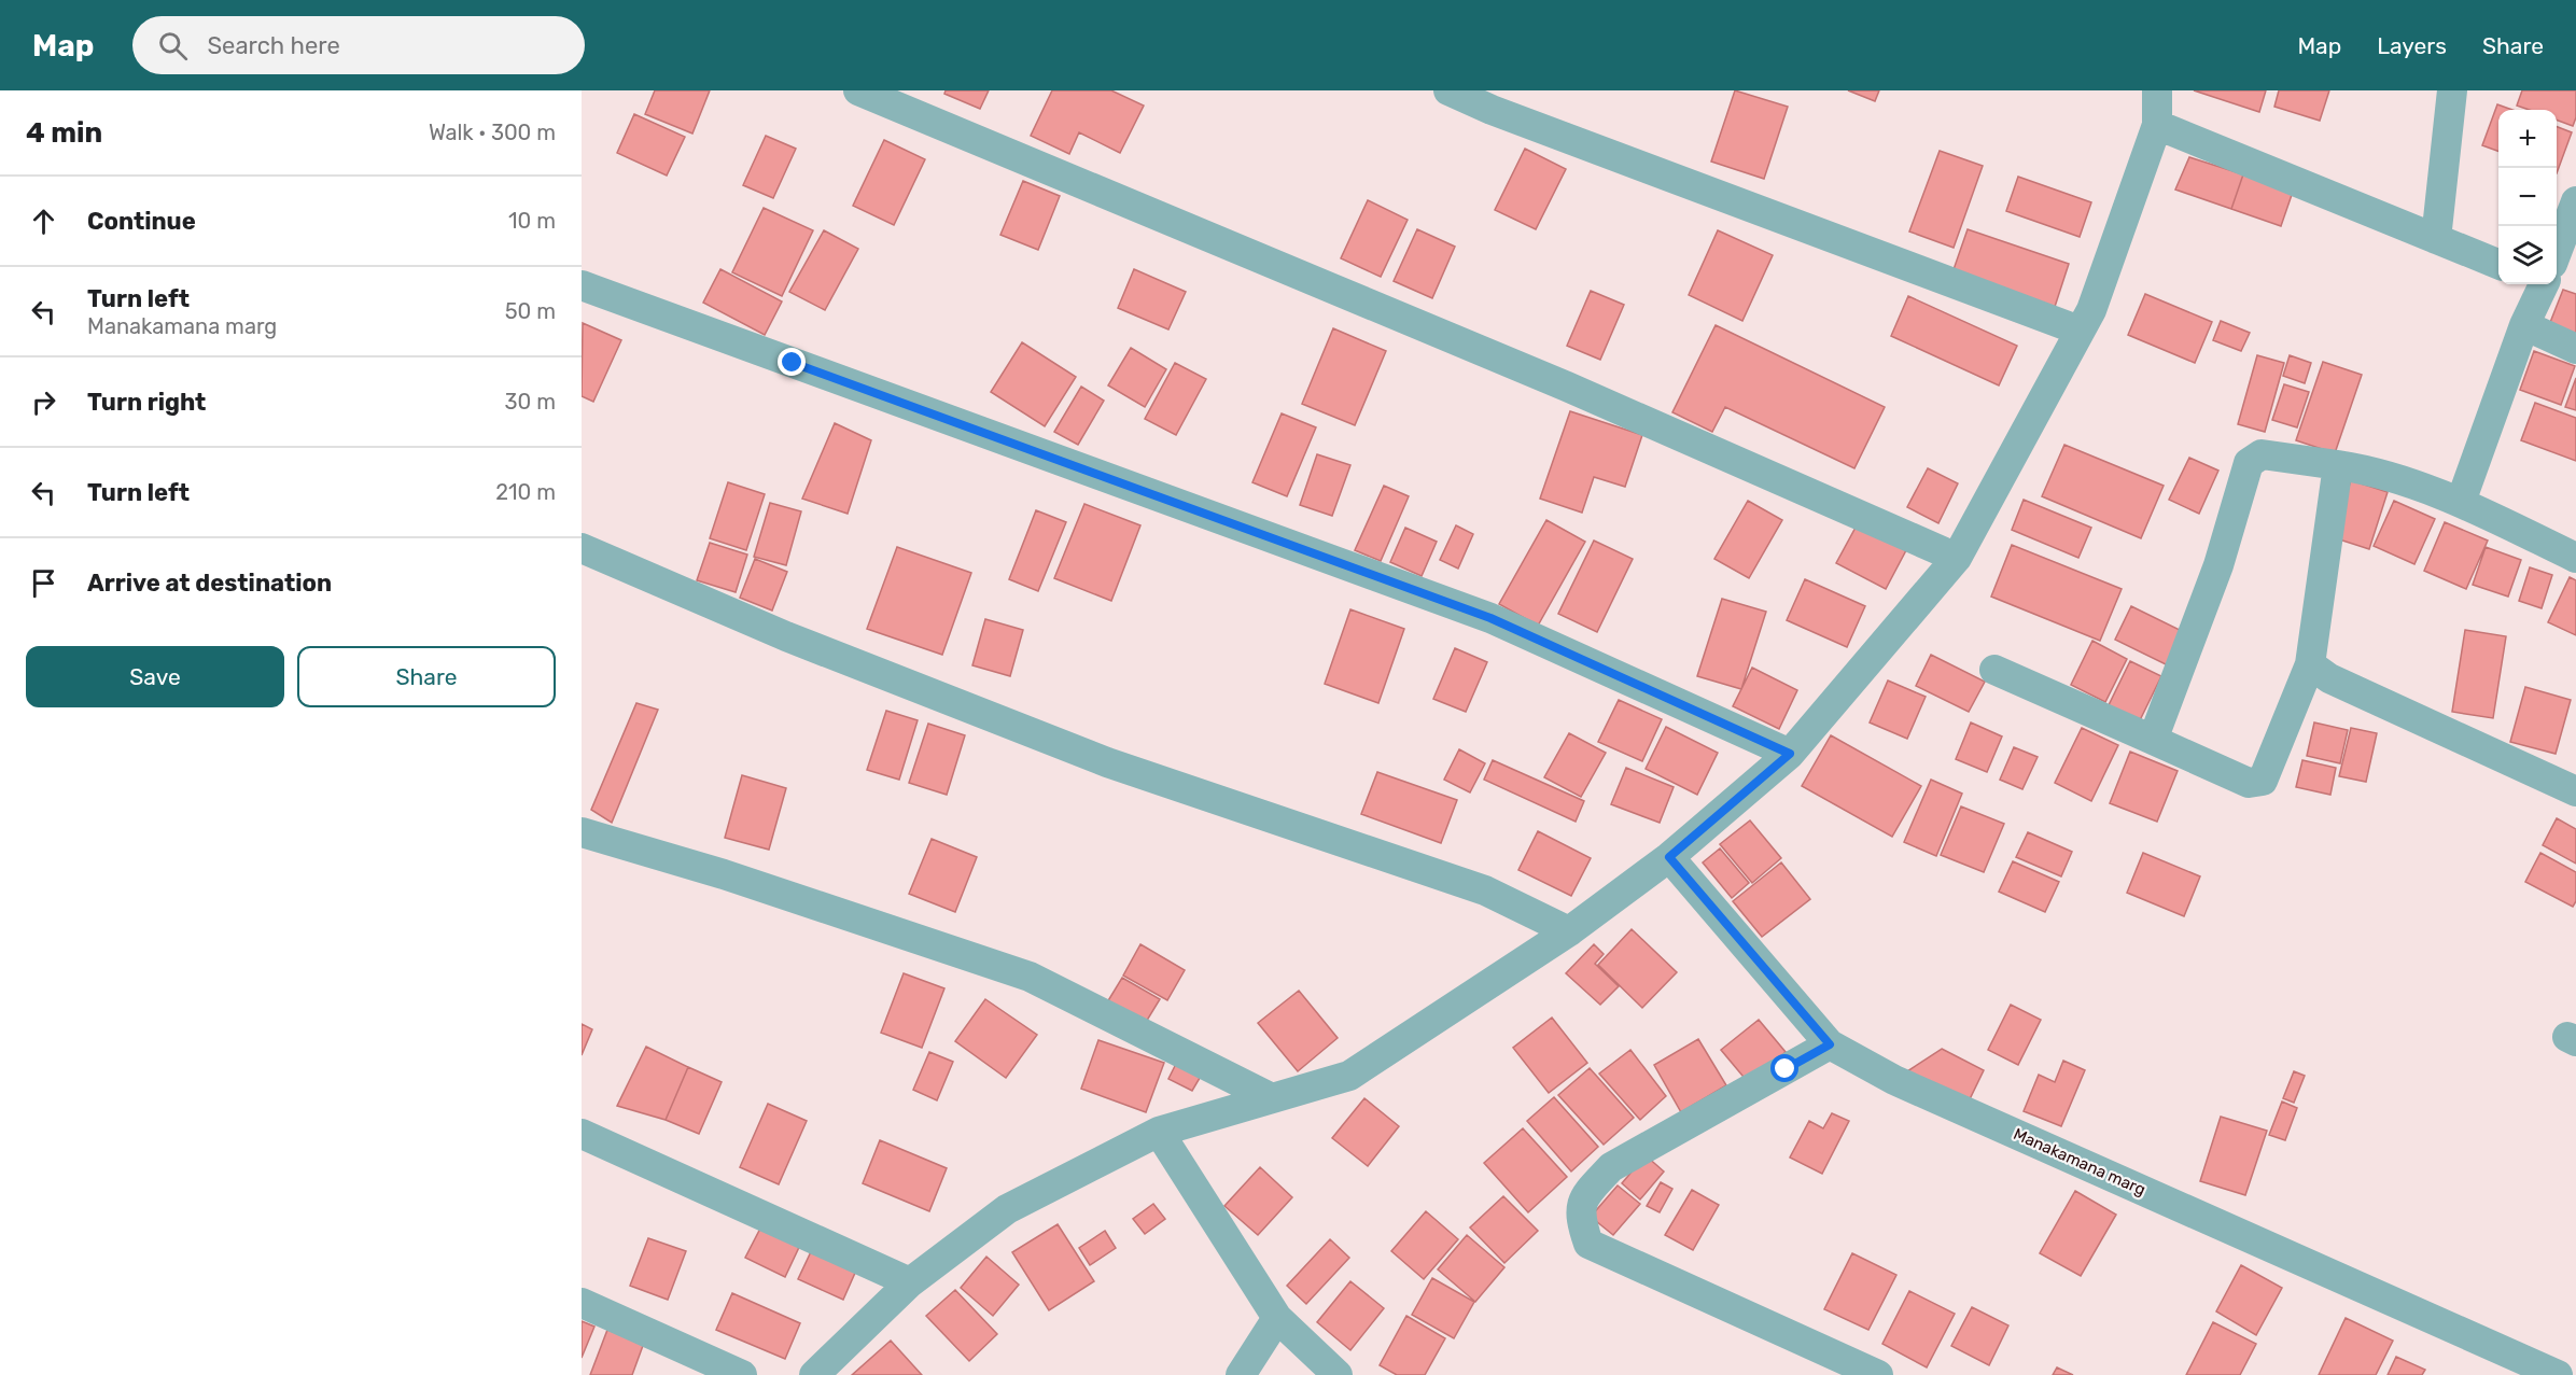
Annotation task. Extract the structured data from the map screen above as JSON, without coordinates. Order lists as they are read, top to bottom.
{
  "streets": {
    "street": ["Manakamana marg"]
  },
  "page": {
    "header": "Map",
    "search": "Search here",
    "nav": ["Map", "Layers", "Share"],
    "heading": ["4 min", "Walk · 300 m"],
    "map_buttons": ["+", "−"],
    "list": [
      ["Continue", "10 m"],
      ["Turn left", "Manakamana marg", "50 m"],
      ["Turn right", "30 m"],
      ["Turn left", "210 m"],
      "Arrive at destination"
    ],
    "buttons": ["Save", "Share"]
  }
}
